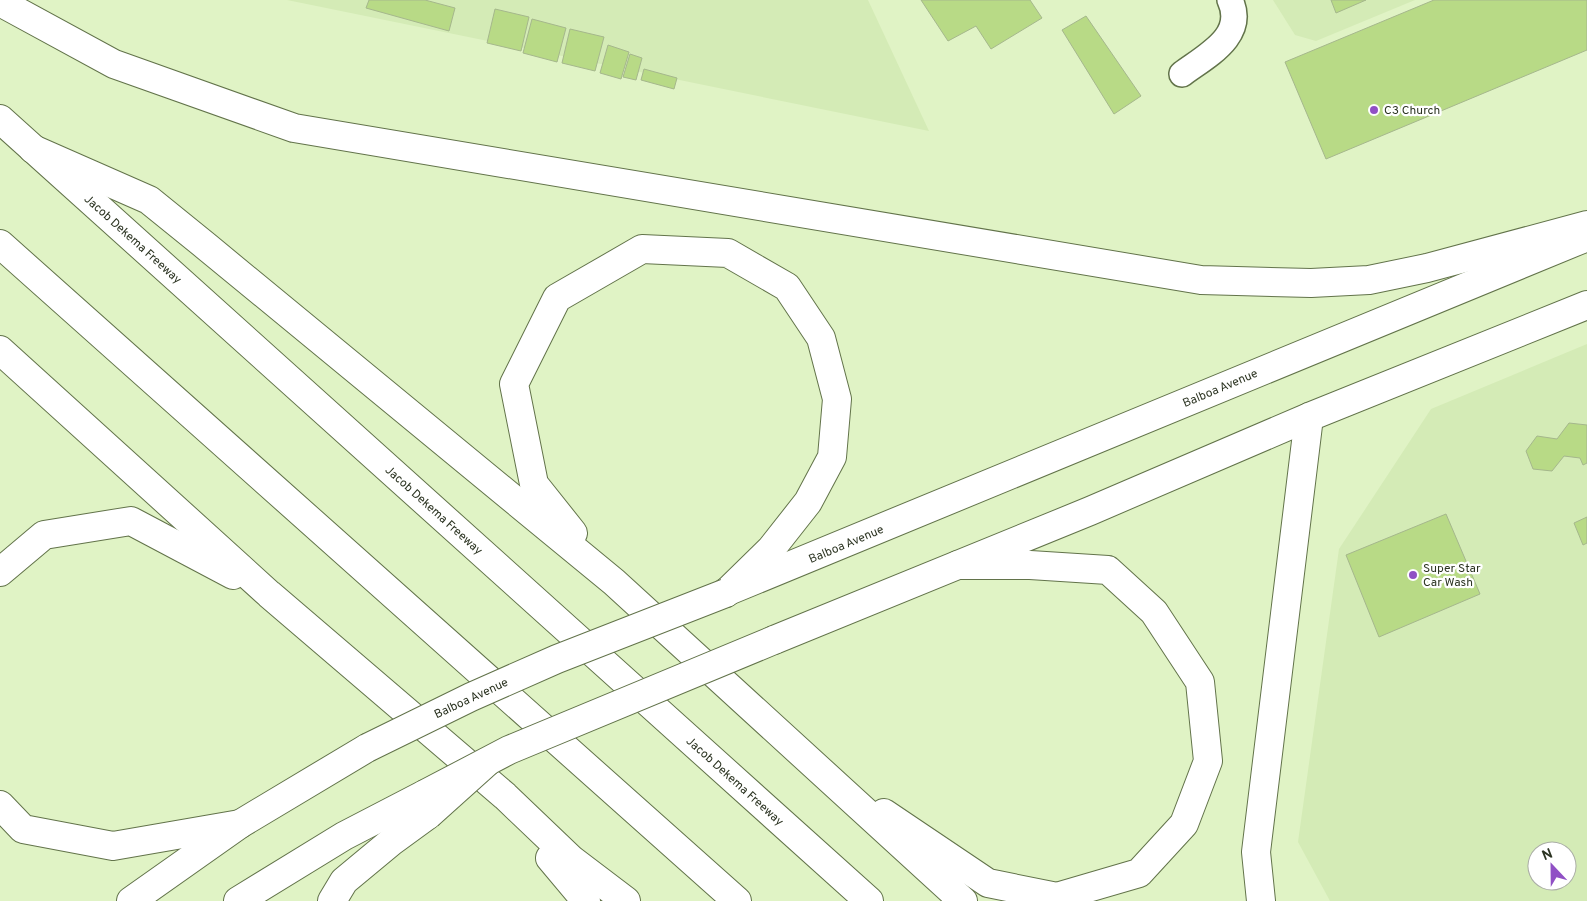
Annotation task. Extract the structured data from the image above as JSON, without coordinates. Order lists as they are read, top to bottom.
{
  "streets": {
    "main road": ["Jacob Dekema Freeway", "Balboa Avenue"]
  },
  "places": ["C3 Church", "Super Star Car Wash"],
  "north": "top"
}
